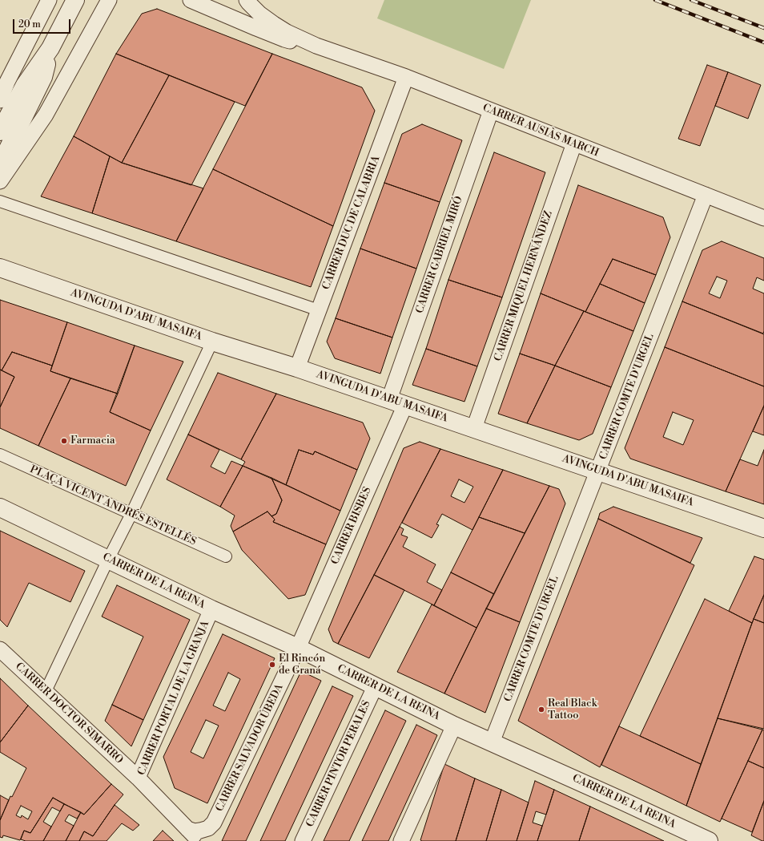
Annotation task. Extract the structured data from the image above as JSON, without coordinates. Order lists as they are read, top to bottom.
{
  "streets": {
    "street": [
      "CARRER AUSIÀS MARCH",
      "CARRER DUC DE CALABRIA",
      "CARRER GABRIEL MIRÓ",
      "CARRER MIQUEL HERNÁNDEZ",
      "AVINGUDA D'ABU MASAIFA",
      "CARRER COMTE D'URGEL",
      "PLAÇA VICENT ANDRÉS ESTELLÉS",
      "CARRER BISBES",
      "CARRER DE LA REINA",
      "CARRER PORTAL DE LA GRANJA",
      "CARRER DOCTOR SIMARRO",
      "CARRER SALVADOR ÚBEDA",
      "CARRER PINTOR PERALES"
    ]
  },
  "crossings": [
    ["CARRER AUSIÀS MARCH", "CARRER DUC DE CALABRIA"],
    ["CARRER AUSIÀS MARCH", "CARRER GABRIEL MIRÓ"],
    ["CARRER AUSIÀS MARCH", "CARRER MIQUEL HERNÁNDEZ"],
    ["CARRER AUSIÀS MARCH", "CARRER COMTE D'URGEL"],
    ["CARRER DUC DE CALABRIA", "AVINGUDA D'ABU MASAIFA"],
    ["CARRER GABRIEL MIRÓ", "AVINGUDA D'ABU MASAIFA"],
    ["CARRER GABRIEL MIRÓ", "CARRER BISBES"],
    ["CARRER MIQUEL HERNÁNDEZ", "AVINGUDA D'ABU MASAIFA"],
    ["AVINGUDA D'ABU MASAIFA", "CARRER COMTE D'URGEL"],
    ["AVINGUDA D'ABU MASAIFA", "CARRER BISBES"],
    ["CARRER COMTE D'URGEL", "CARRER DE LA REINA"],
    ["CARRER BISBES", "CARRER DE LA REINA"],
    ["CARRER BISBES", "CARRER SALVADOR ÚBEDA"],
    ["CARRER DE LA REINA", "CARRER PORTAL DE LA GRANJA"],
    ["CARRER DE LA REINA", "CARRER SALVADOR ÚBEDA"],
    ["CARRER DE LA REINA", "CARRER PINTOR PERALES"],
    ["CARRER PORTAL DE LA GRANJA", "CARRER DOCTOR SIMARRO"],
    ["CARRER PORTAL DE LA GRANJA", "CARRER SALVADOR ÚBEDA"]
  ],
  "places": ["Farmacia", "El Rincón de Graná", "Real Black Tattoo"],
  "scale_bar": "20 m"
}
